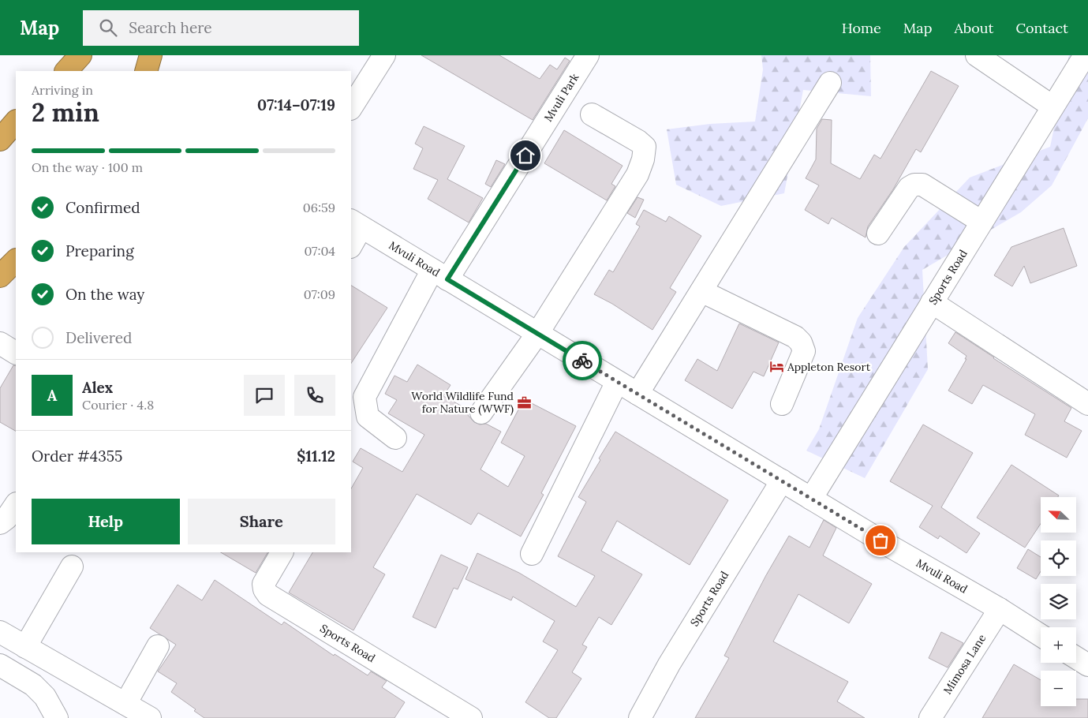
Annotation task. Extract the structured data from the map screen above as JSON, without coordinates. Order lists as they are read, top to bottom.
{
  "streets": {
    "street": [
      "Mvuli Park",
      "Mvuli Road",
      "Sports Road",
      "Mimosa Lane"
    ]
  },
  "crossings": [
    ["Mvuli Park", "Mvuli Road"],
    ["Mvuli Road", "Sports Road"],
    ["Mvuli Road", "Mimosa Lane"]
  ],
  "places": {
    "hotel": ["Appleton Resort"],
    "office": ["World Wildlife Fund for Nature (WWF)"]
  },
  "north": "top left",
  "page": {
    "header": "Map",
    "search": "Search here",
    "nav": [
      "Home",
      "Map",
      "About",
      "Contact"
    ],
    "heading": ["2 min", "Arriving in", "07:14–07:19"],
    "panel": [
      "Alex",
      "Courier · 4.8",
      "Order #4355",
      "$11.12"
    ],
    "bar": "On the way · 100 m",
    "list": [
      ["Confirmed", "06:59"],
      ["Preparing", "07:04"],
      ["On the way", "07:09"],
      "Delivered"
    ],
    "round": "A",
    "buttons": ["Help", "Share"],
    "map_buttons": ["+", "−"]
  }
}
